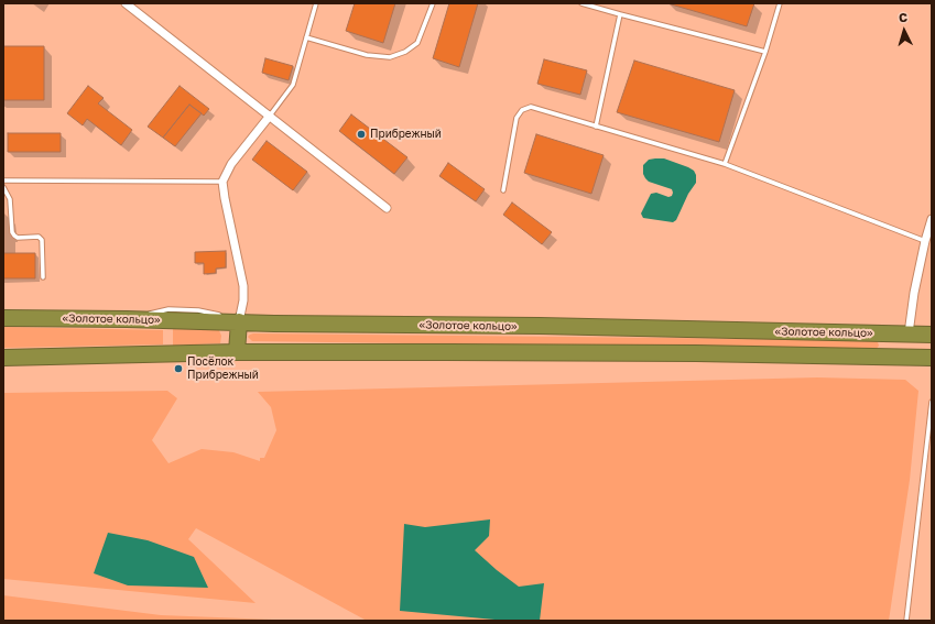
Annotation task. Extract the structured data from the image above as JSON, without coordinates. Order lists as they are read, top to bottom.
{
  "streets": {
    "highway": ["«Золотое кольцо»"]
  },
  "places": ["Прибрежный", "Посёлок Прибрежный"],
  "north": "top"
}
